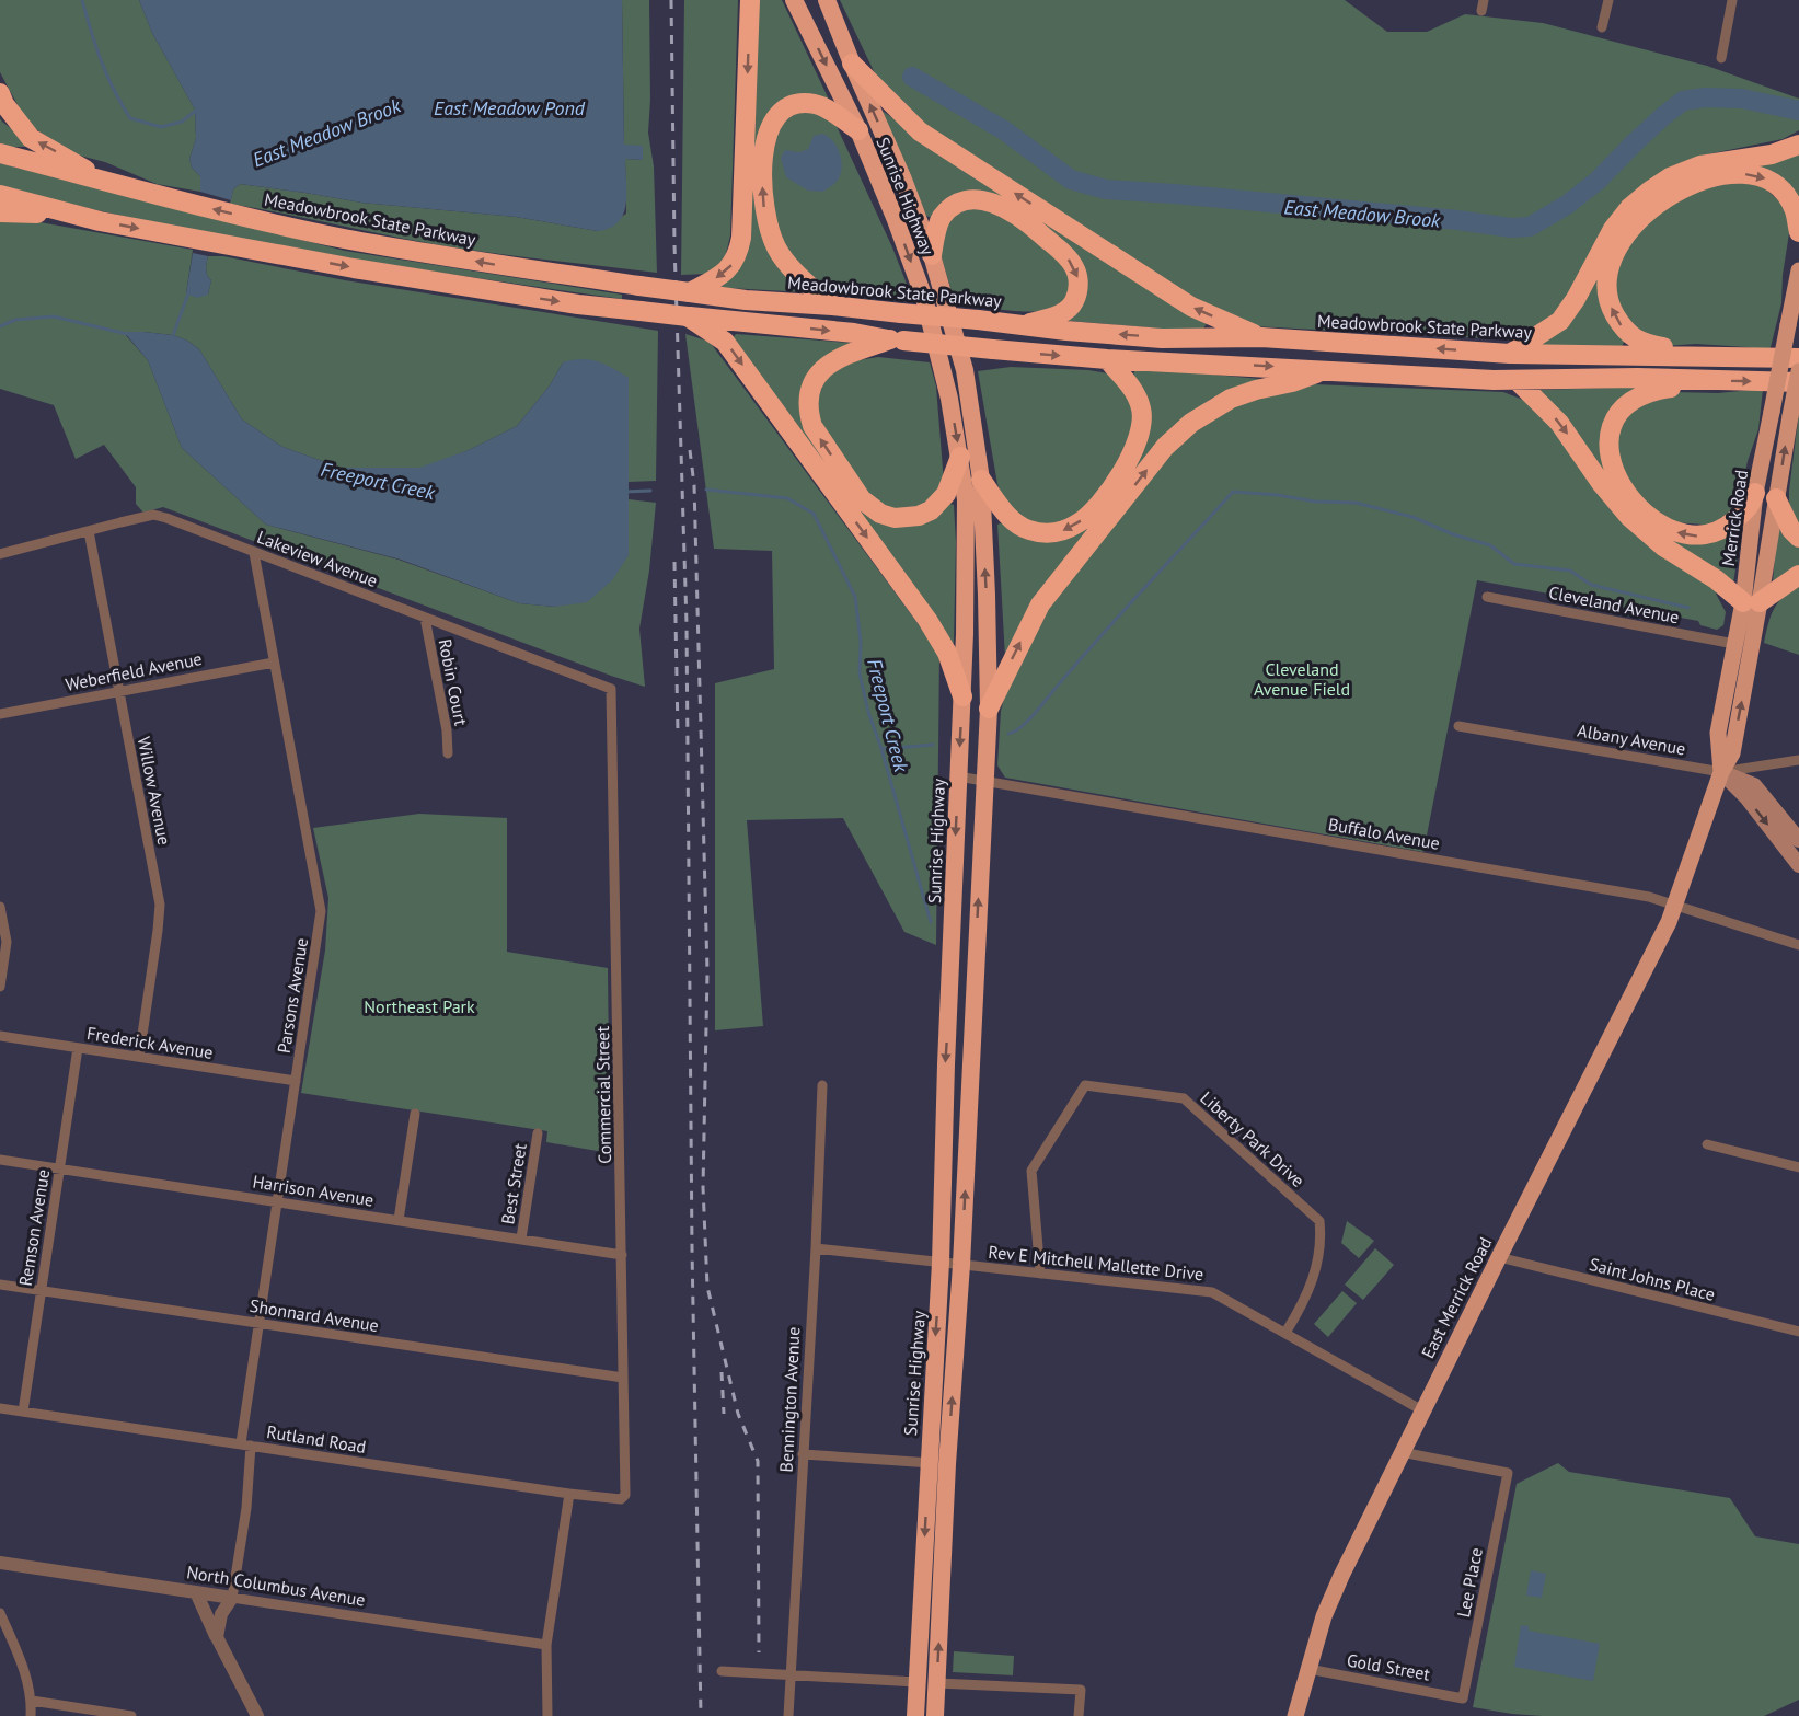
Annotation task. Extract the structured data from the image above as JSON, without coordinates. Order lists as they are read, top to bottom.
{
  "streets": {
    "highway": ["Sunrise Highway", "Meadowbrook State Parkway"],
    "main road": ["Merrick Road", "East Merrick Road"],
    "street": [
      "Lakeview Avenue",
      "Cleveland Avenue",
      "Weberfield Avenue",
      "Robin Court",
      "Albany Avenue",
      "Willow Avenue",
      "Buffalo Avenue",
      "Parsons Avenue",
      "Frederick Avenue",
      "Commercial Street",
      "Liberty Park Drive",
      "Best Street",
      "Harrison Avenue",
      "Remson Avenue",
      "Rev E Mitchell Mallette Drive",
      "Saint Johns Place",
      "Shonnard Avenue",
      "Bennington Avenue",
      "Rutland Road",
      "Lee Place",
      "North Columbus Avenue",
      "Gold Street"
    ]
  },
  "crossings": [
    ["Sunrise Highway", "Buffalo Avenue"],
    ["Sunrise Highway", "Rev E Mitchell Mallette Drive"],
    ["Merrick Road", "Cleveland Avenue"],
    ["Merrick Road", "Albany Avenue"],
    ["Merrick Road", "Buffalo Avenue"],
    ["Merrick Road", "East Merrick Road"],
    ["Lakeview Avenue", "Robin Court"],
    ["Lakeview Avenue", "Willow Avenue"],
    ["Lakeview Avenue", "Parsons Avenue"],
    ["Lakeview Avenue", "Commercial Street"],
    ["Weberfield Avenue", "Willow Avenue"],
    ["Weberfield Avenue", "Parsons Avenue"],
    ["Willow Avenue", "Frederick Avenue"],
    ["Buffalo Avenue", "East Merrick Road"],
    ["Parsons Avenue", "Frederick Avenue"],
    ["Parsons Avenue", "Harrison Avenue"],
    ["Parsons Avenue", "Shonnard Avenue"],
    ["Parsons Avenue", "Rutland Road"],
    ["Parsons Avenue", "North Columbus Avenue"],
    ["Frederick Avenue", "Remson Avenue"],
    ["Commercial Street", "Harrison Avenue"],
    ["Commercial Street", "Shonnard Avenue"],
    ["Commercial Street", "Rutland Road"],
    ["Liberty Park Drive", "Rev E Mitchell Mallette Drive"],
    ["Best Street", "Harrison Avenue"],
    ["Harrison Avenue", "Remson Avenue"],
    ["Remson Avenue", "Shonnard Avenue"],
    ["Remson Avenue", "Rutland Road"],
    ["Rev E Mitchell Mallette Drive", "East Merrick Road"],
    ["Rev E Mitchell Mallette Drive", "Bennington Avenue"],
    ["Saint Johns Place", "East Merrick Road"],
    ["East Merrick Road", "Lee Place"],
    ["East Merrick Road", "Gold Street"],
    ["Lee Place", "Gold Street"]
  ],
  "water": ["East Meadow Pond", "East Meadow Brook", "Freeport Creek"],
  "parks": ["Cleveland Avenue Field", "Northeast Park"]
}
